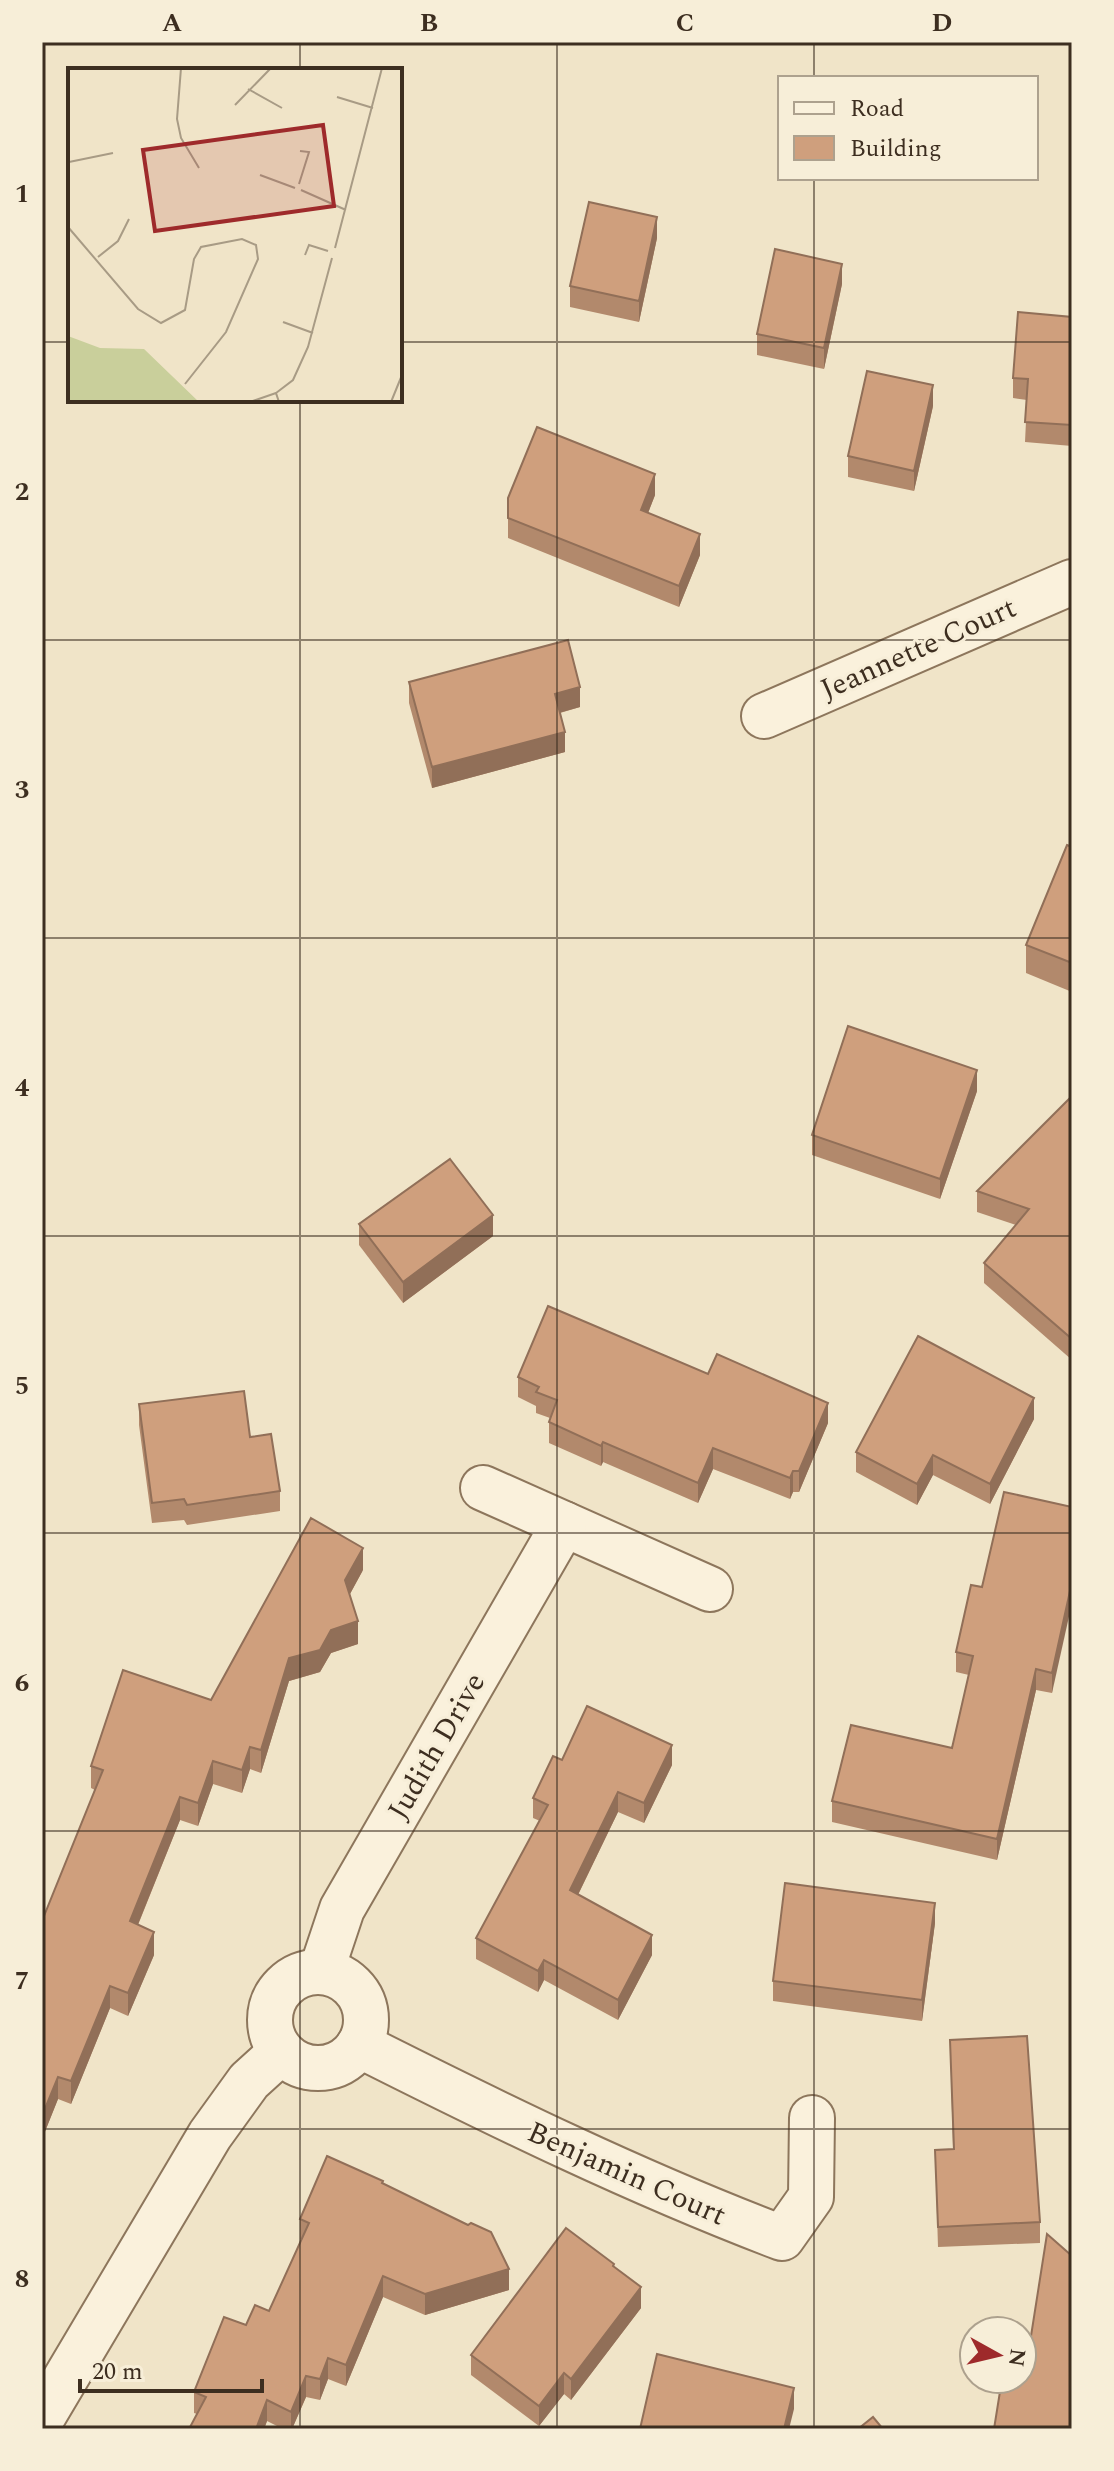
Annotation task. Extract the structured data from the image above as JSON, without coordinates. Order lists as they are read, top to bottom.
{
  "streets": {
    "street": ["Jeannette Court", "Judith Drive", "Benjamin Court"]
  },
  "crossings": [
    ["Judith Drive", "Benjamin Court"]
  ],
  "legend": ["Road", "Building"],
  "scale_bar": "20 m",
  "north": "right",
  "grid": {
    "columns": [
      "A",
      "B",
      "C",
      "D"
    ],
    "rows": [
      "1",
      "2",
      "3",
      "4",
      "5",
      "6",
      "7",
      "8"
    ]
  }
}
